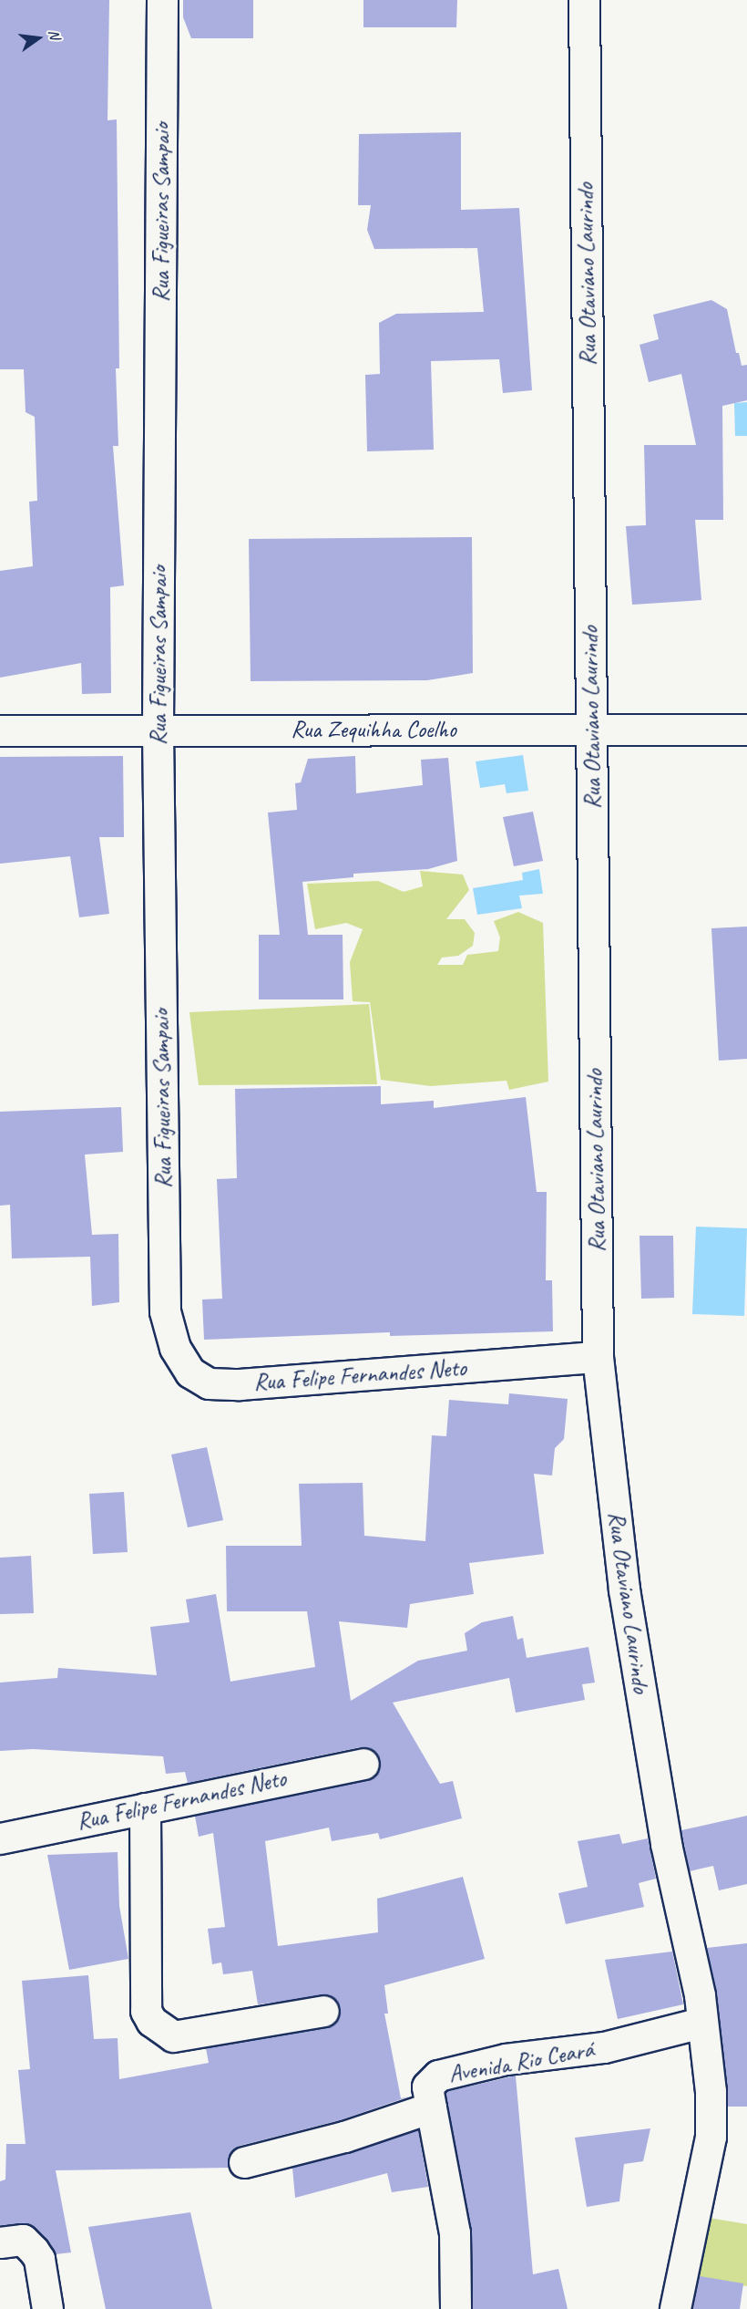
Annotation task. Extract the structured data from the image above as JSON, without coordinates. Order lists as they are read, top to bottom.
{
  "streets": {
    "street": [
      "Rua Figueiras Sampaio",
      "Rua Otaviano Laurindo",
      "Rua Zequihha Coelho",
      "Rua Felipe Fernandes Neto",
      "Avenida Rio Ceará"
    ]
  },
  "crossings": [
    ["Rua Figueiras Sampaio", "Rua Zequihha Coelho"],
    ["Rua Figueiras Sampaio", "Rua Felipe Fernandes Neto"],
    ["Rua Otaviano Laurindo", "Rua Zequihha Coelho"],
    ["Rua Otaviano Laurindo", "Rua Felipe Fernandes Neto"],
    ["Rua Otaviano Laurindo", "Avenida Rio Ceará"]
  ],
  "north": "right"
}
